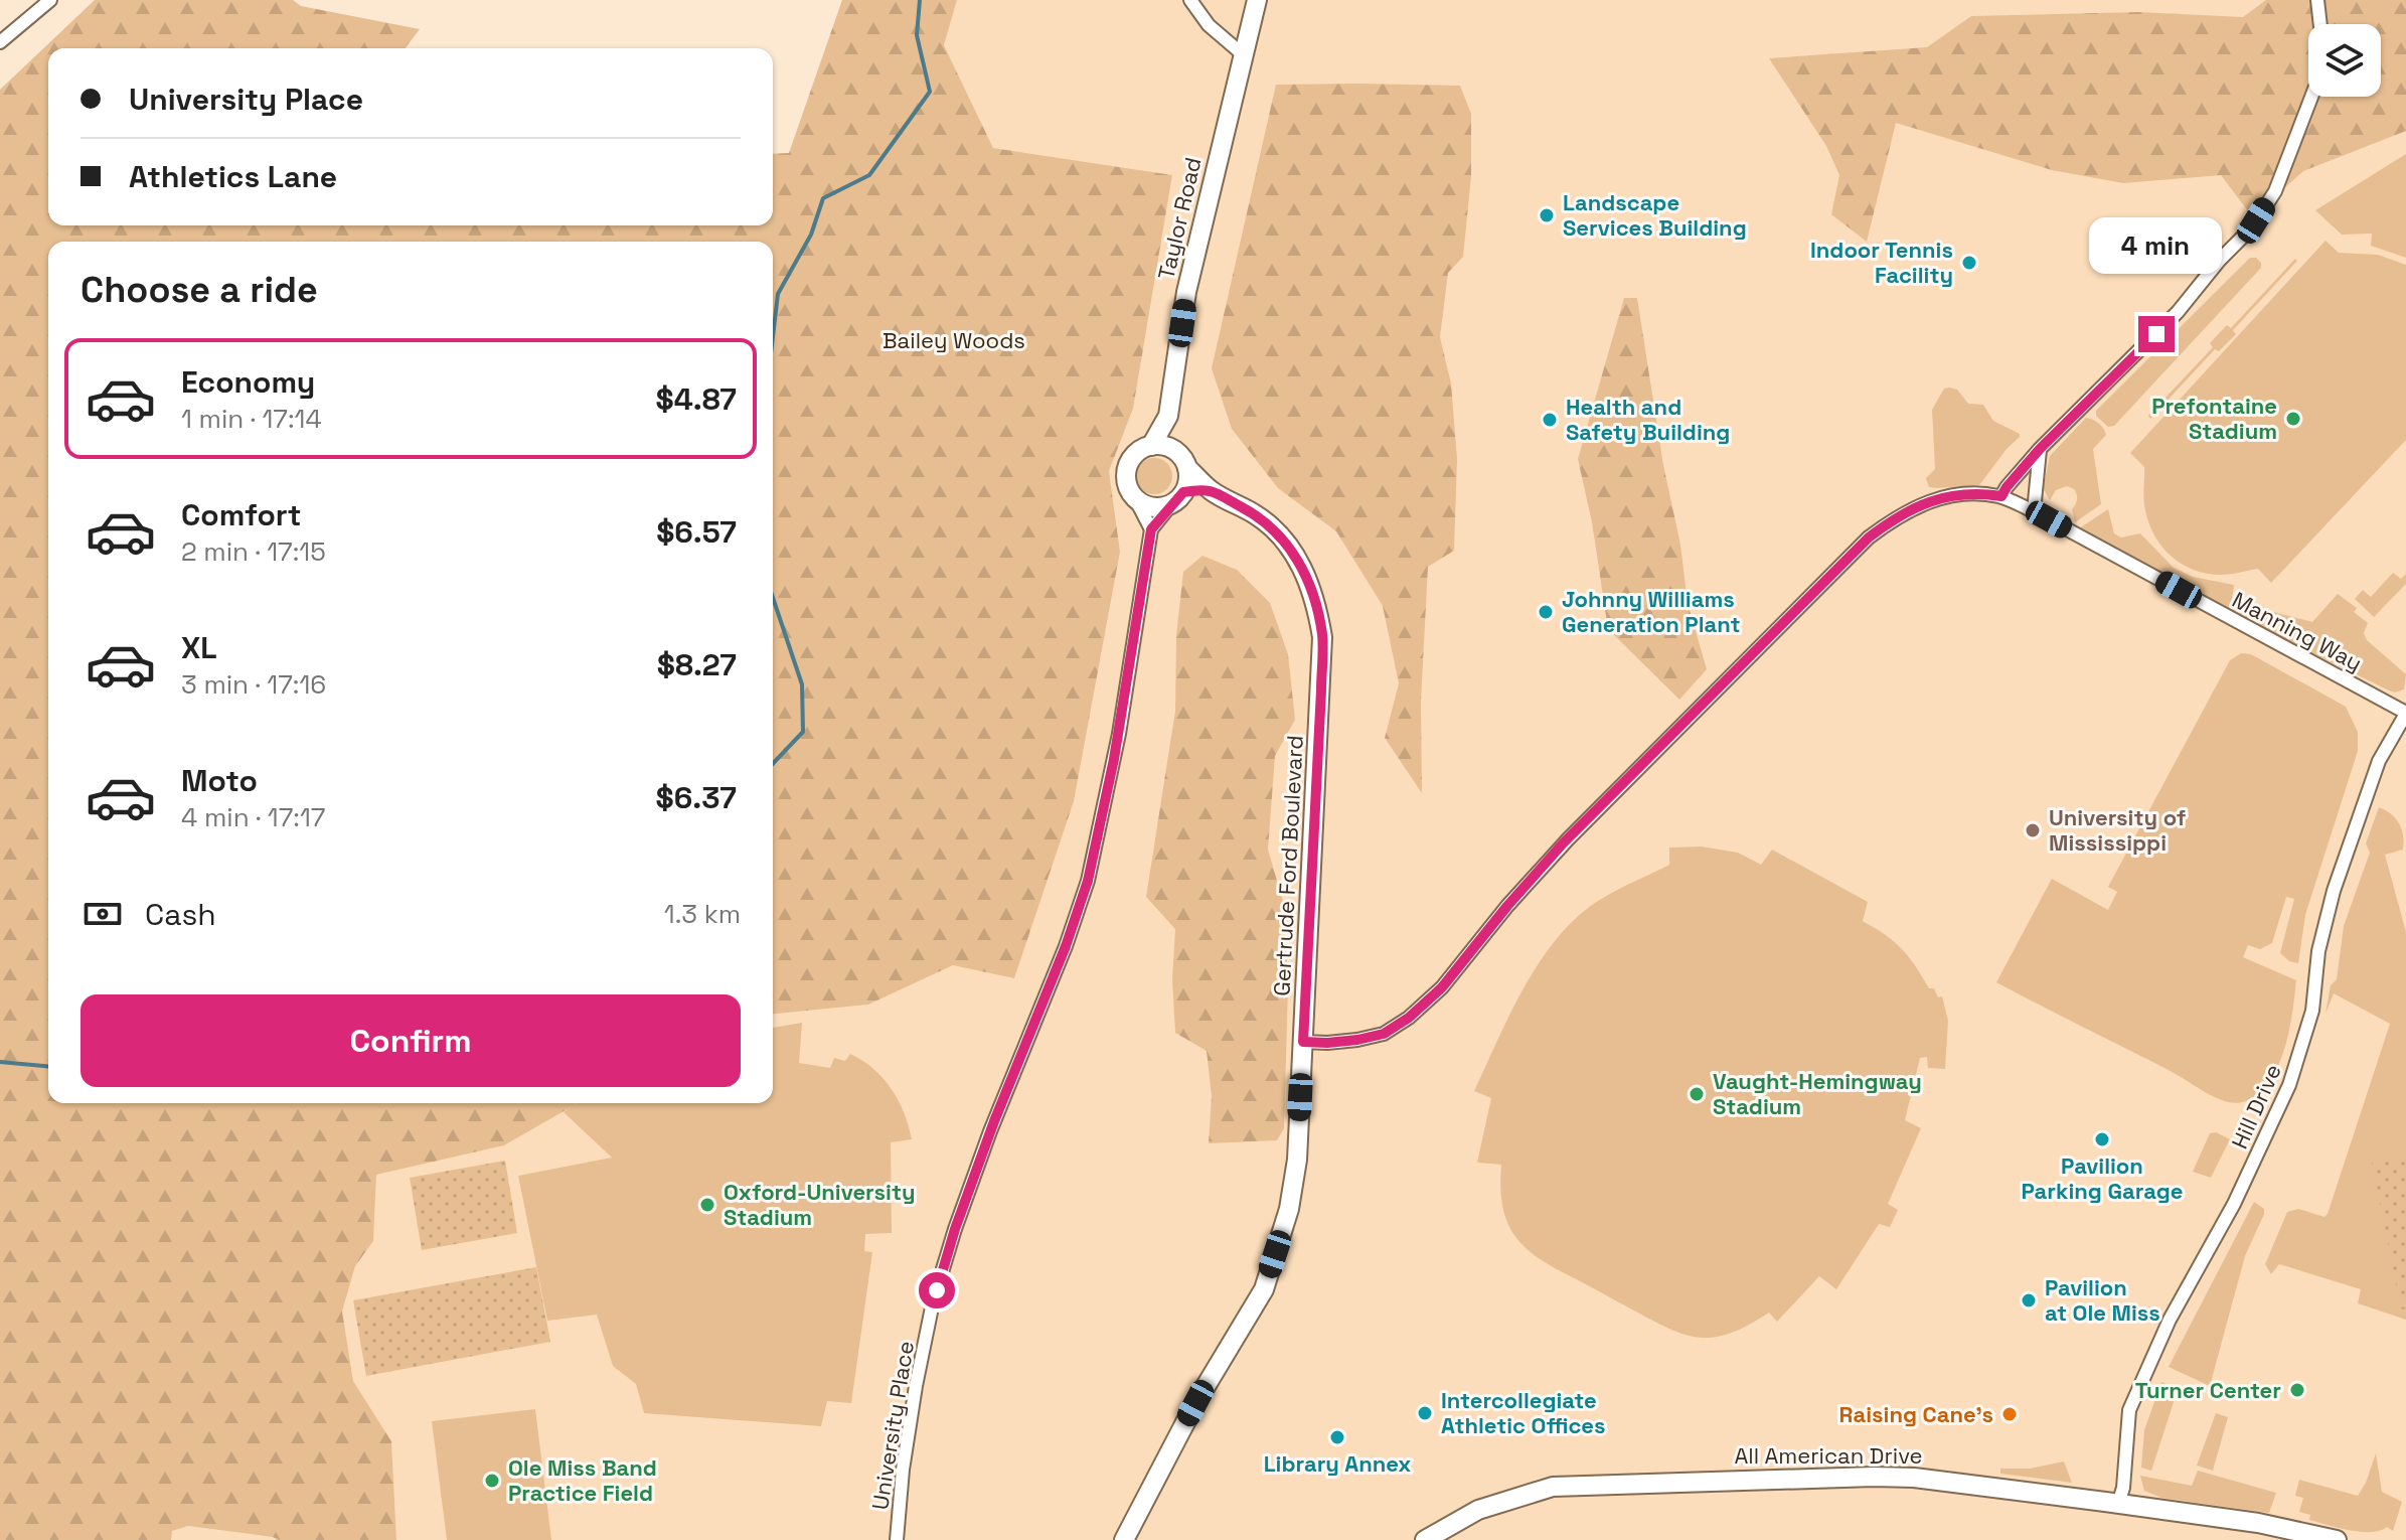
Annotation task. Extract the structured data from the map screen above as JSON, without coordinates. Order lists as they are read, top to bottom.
{
  "streets": {
    "street": [
      "Taylor Road",
      "Manning Way",
      "Gertrude Ford Boulevard",
      "Hill Drive",
      "University Place",
      "All American Drive"
    ]
  },
  "crossings": [
    ["Taylor Road", "Gertrude Ford Boulevard"],
    ["Taylor Road", "University Place"],
    ["Manning Way", "Gertrude Ford Boulevard"],
    ["Manning Way", "Hill Drive"],
    ["Gertrude Ford Boulevard", "University Place"],
    ["Hill Drive", "All American Drive"]
  ],
  "parks": ["Bailey Woods"],
  "places": [
    "Landscape Services Building",
    "Indoor Tennis Facility",
    "Prefontaine Stadium",
    "Health and Safety Building",
    "Johnny Williams Generation Plant",
    "University of Mississippi",
    "Vaught-Hemingway Stadium",
    "Pavilion Parking Garage",
    "Oxford-University Stadium",
    "Pavilion at Ole Miss",
    "Turner Center",
    "Intercollegiate Athletic Offices",
    "Raising Cane's",
    "Library Annex",
    "Ole Miss Band Practice Field"
  ],
  "page": {
    "banner": ["University Place", "Athletics Lane"],
    "bubble": "4 min",
    "heading": "Choose a ride",
    "list": [
      {
        "name": "Economy",
        "note": "1 min · 17:14",
        "value": "$4.87"
      },
      {
        "name": "Comfort",
        "note": "2 min · 17:15",
        "value": "$6.57"
      },
      {
        "name": "XL",
        "note": "3 min · 17:16",
        "value": "$8.27"
      },
      {
        "name": "Moto",
        "note": "4 min · 17:17",
        "value": "$6.37"
      }
    ],
    "pay": ["Cash", "1.3 km"],
    "buttons": "Confirm"
  }
}
